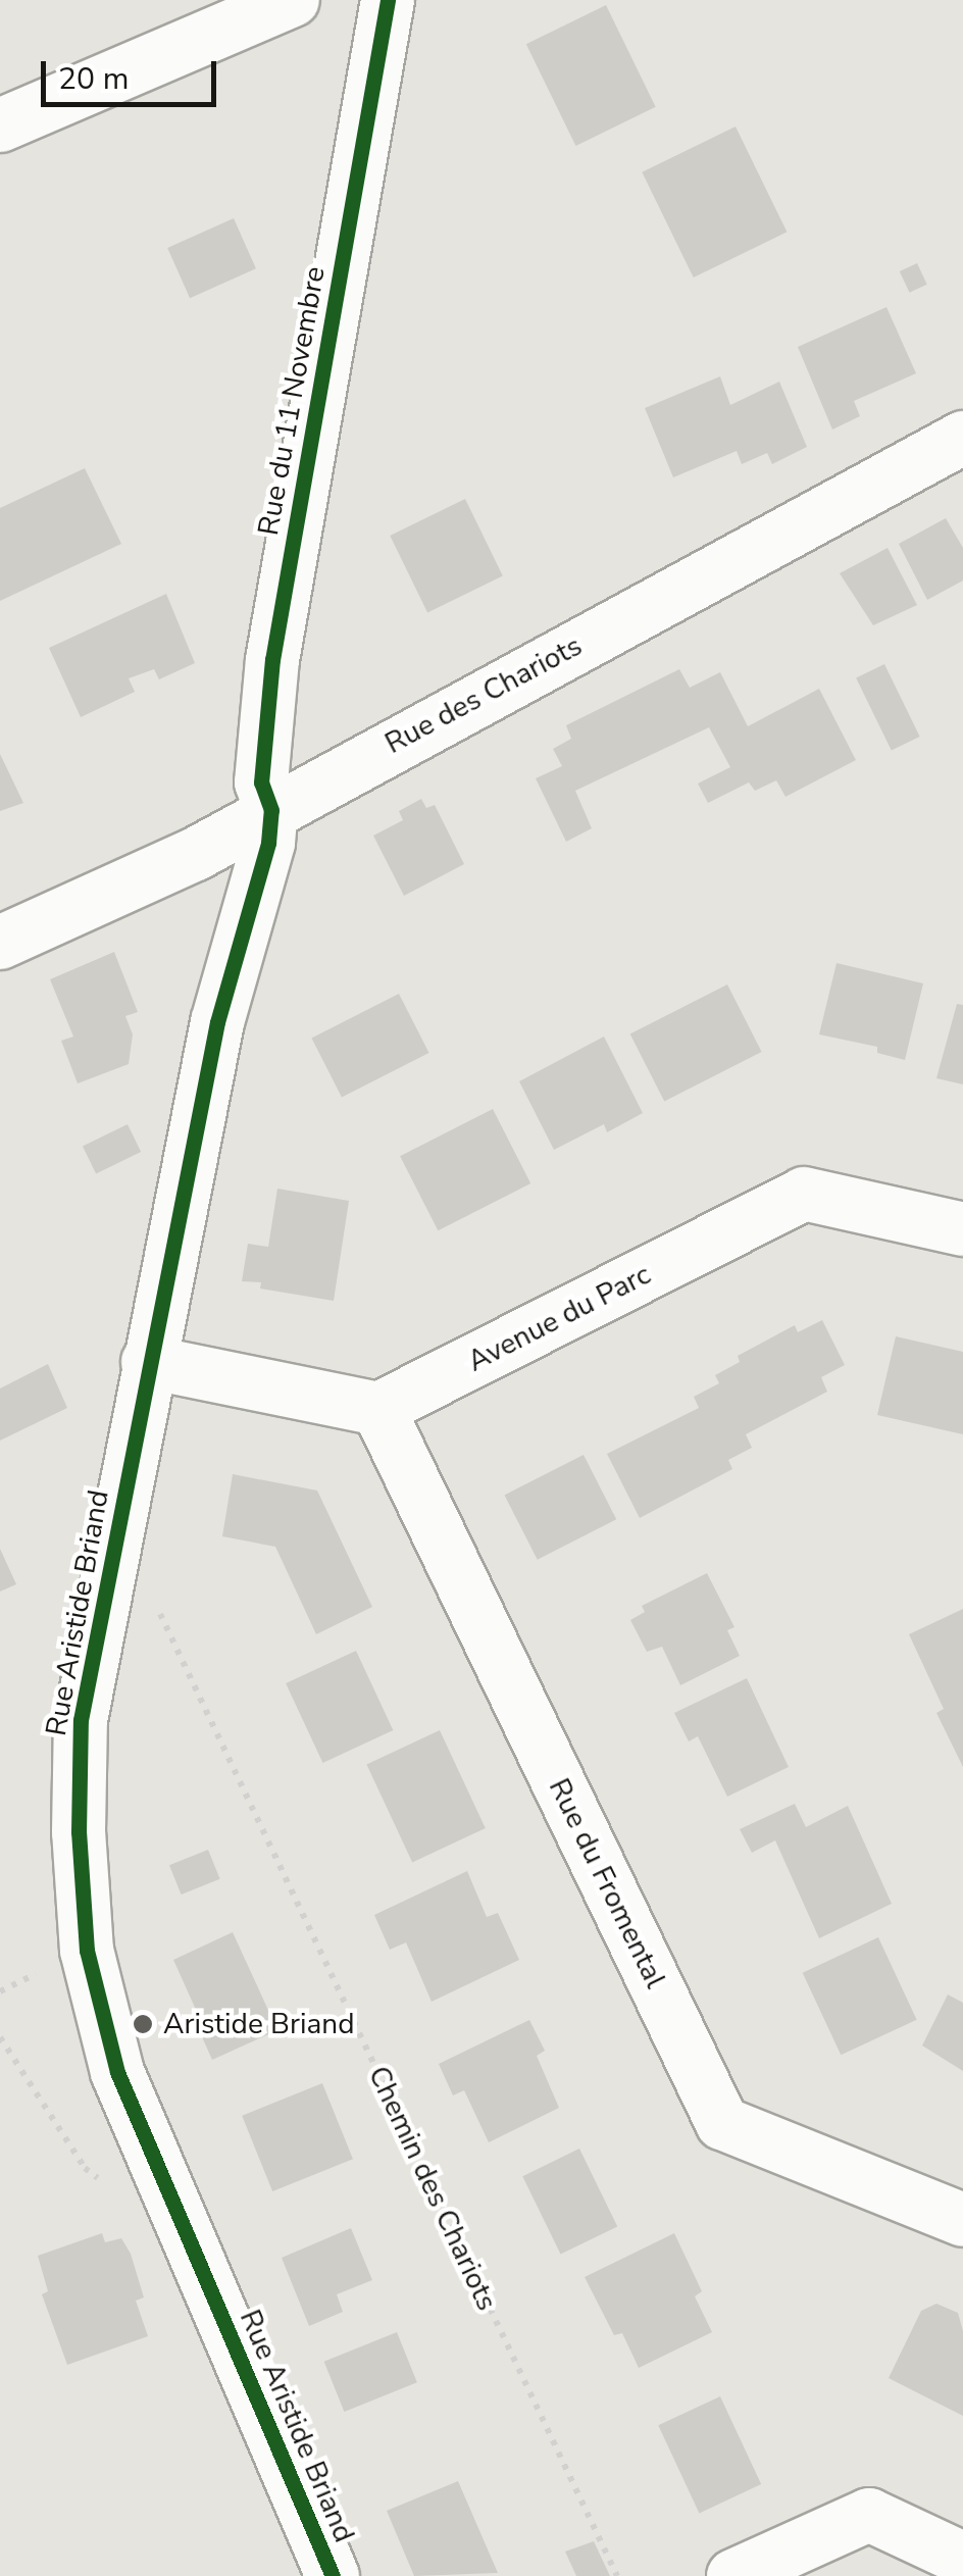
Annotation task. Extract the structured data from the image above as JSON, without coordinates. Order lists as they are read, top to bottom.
{
  "streets": {
    "street": [
      "Rue du 11 Novembre",
      "Rue des Chariots",
      "Avenue du Parc",
      "Rue Aristide Briand",
      "Rue du Fromental"
    ],
    "path": ["Chemin des Chariots"]
  },
  "crossings": [
    ["Rue du 11 Novembre", "Rue des Chariots"],
    ["Rue du 11 Novembre", "Rue Aristide Briand"],
    ["Rue des Chariots", "Rue Aristide Briand"],
    ["Avenue du Parc", "Rue du Fromental"],
    ["Rue Aristide Briand", "Chemin des Chariots"]
  ],
  "places": ["Aristide Briand"],
  "scale_bar": "20 m"
}
